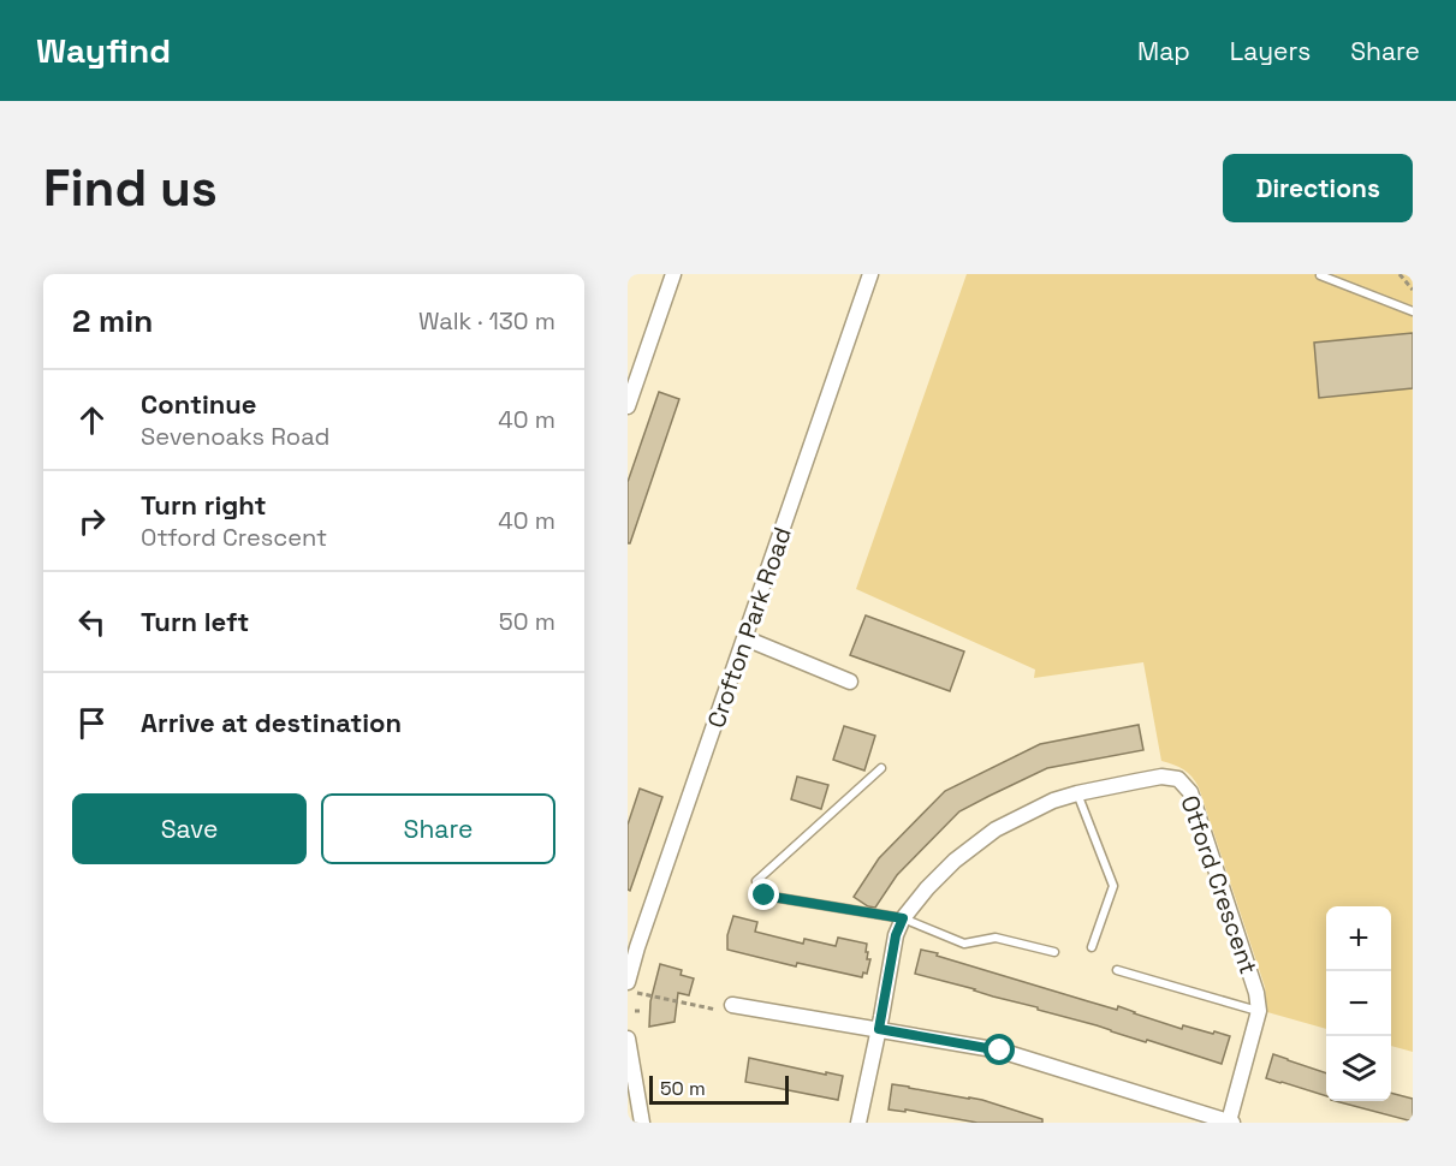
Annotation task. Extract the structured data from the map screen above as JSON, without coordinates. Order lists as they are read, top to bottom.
{
  "streets": {
    "street": ["Crofton Park Road", "Otford Crescent"]
  },
  "scale_bar": "50 m",
  "page": {
    "header": "Wayfind",
    "nav": ["Map", "Layers", "Share"],
    "buttons": [
      "Directions",
      ["Save", "Share"]
    ],
    "title": "Find us",
    "heading": ["2 min", "Walk · 130 m"],
    "list": [
      ["Continue", "Sevenoaks Road", "40 m"],
      ["Turn right", "Otford Crescent", "40 m"],
      ["Turn left", "50 m"],
      "Arrive at destination"
    ],
    "map_buttons": ["+", "−"],
    "scale": "50 m"
  }
}
